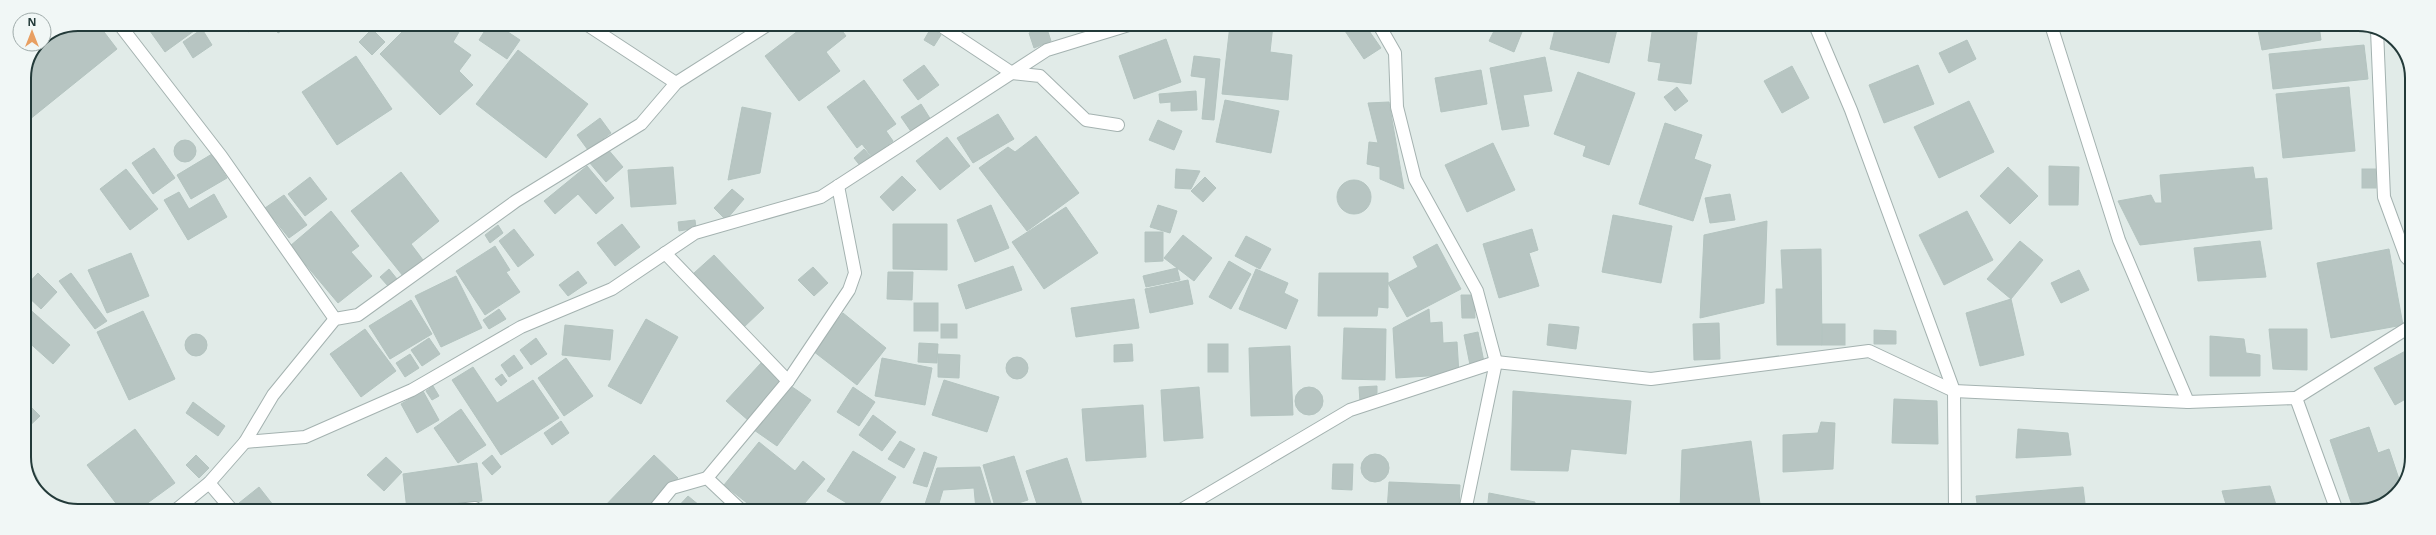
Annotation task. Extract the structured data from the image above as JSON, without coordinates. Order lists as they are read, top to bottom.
{
  "north": "top"
}
